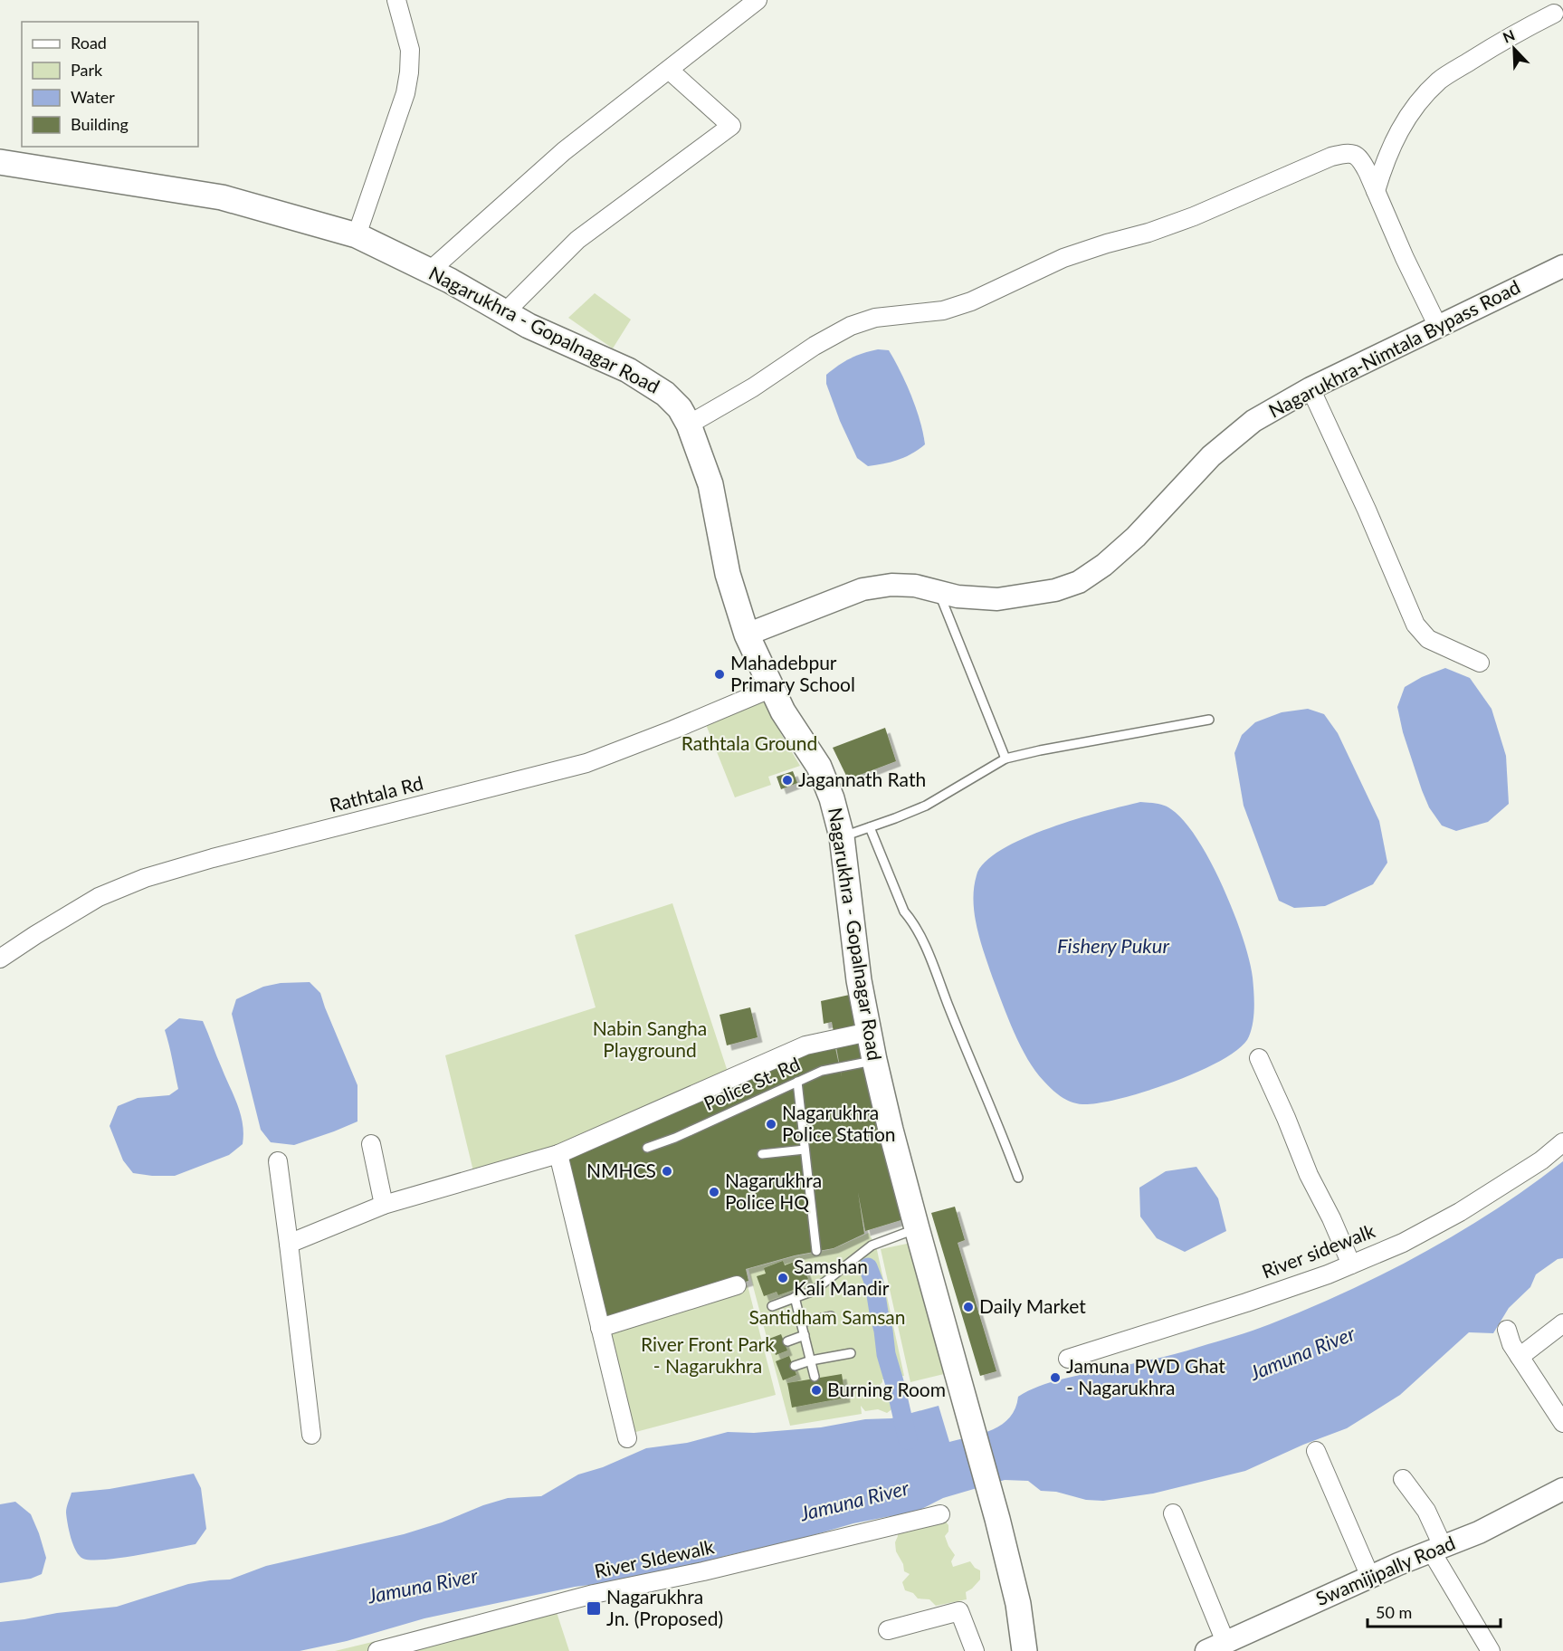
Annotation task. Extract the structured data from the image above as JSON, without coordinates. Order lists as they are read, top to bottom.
{
  "streets": {
    "main road": ["Nagarukhra - Gopalnagar Road"],
    "street": [
      "Nagarukhra-Nimtala Bypass Road",
      "Rathtala Rd",
      "River sidewalk",
      "River SIdewalk",
      "Swamijipally Road"
    ],
    "lane": ["Police St. Rd"]
  },
  "crossings": [
    ["Nagarukhra - Gopalnagar Road", "Nagarukhra-Nimtala Bypass Road"],
    ["Nagarukhra - Gopalnagar Road", "Rathtala Rd"],
    ["Nagarukhra - Gopalnagar Road", "Police St. Rd"]
  ],
  "water": ["Fishery Pukur", "Jamuna River"],
  "parks": [
    "Rathtala Ground",
    "Nabin Sangha Playground",
    "Santidham Samsan",
    "River Front Park - Nagarukhra"
  ],
  "places": {
    "other": [
      "Mahadebpur Primary School",
      "Jagannath Rath",
      "Nagarukhra Police Station",
      "NMHCS",
      "Nagarukhra Police HQ",
      "Samshan Kali Mandir",
      "Daily Market",
      "Jamuna PWD Ghat - Nagarukhra",
      "Burning Room"
    ],
    "transit": ["Nagarukhra Jn. (Proposed)"]
  },
  "legend": [
    "Road",
    "Park",
    "Water",
    "Building"
  ],
  "scale_bar": "50 m",
  "north": "top left"
}
